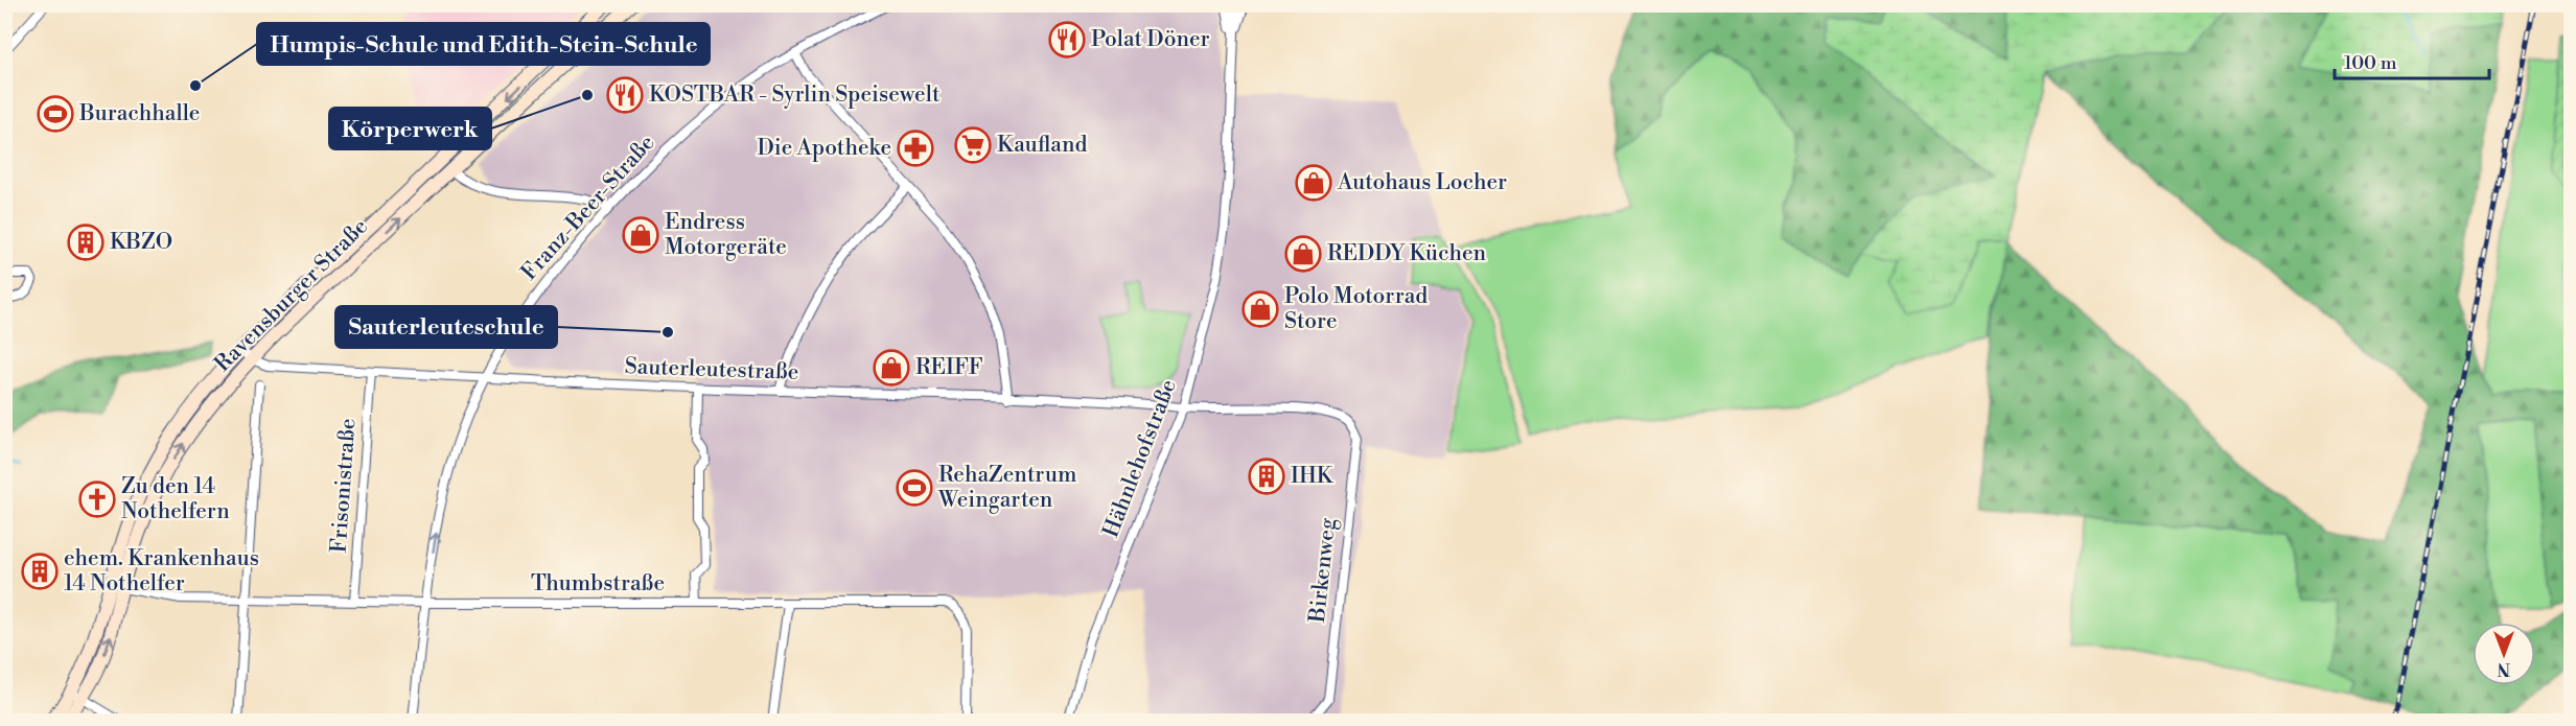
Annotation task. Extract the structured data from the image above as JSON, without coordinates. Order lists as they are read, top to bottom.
{
  "streets": {
    "main road": ["Ravensburger Straße"],
    "street": [
      "Franz-Beer-Straße",
      "Sauterleutestraße",
      "Hähnlehofstraße",
      "Frisonistraße",
      "Birkenweg",
      "Thumbstraße"
    ]
  },
  "crossings": [
    ["Franz-Beer-Straße", "Sauterleutestraße"],
    ["Franz-Beer-Straße", "Thumbstraße"],
    ["Ravensburger Straße", "Sauterleutestraße"],
    ["Ravensburger Straße", "Thumbstraße"],
    ["Sauterleutestraße", "Hähnlehofstraße"],
    ["Sauterleutestraße", "Frisonistraße"],
    ["Sauterleutestraße", "Birkenweg"],
    ["Frisonistraße", "Thumbstraße"]
  ],
  "places": {
    "restaurant": ["Polat Döner", "KOSTBAR - Syrlin Speisewelt"],
    "other": ["Humpis-Schule und Edith-Stein-Schule", "Körperwerk", "Sauterleuteschule"],
    "sports": ["Burachhalle", "RehaZentrum Weingarten"],
    "supermarket": ["Kaufland"],
    "pharmacy": ["Die Apotheke"],
    "shop": [
      "Autohaus Locher",
      "Endress Motorgeräte",
      "REDDY Küchen",
      "Polo Motorrad Store",
      "REIFF"
    ],
    "building": ["KBZO", "IHK", "ehem. Krankenhaus 14 Nothelfer"],
    "church": ["Zu den 14 Nothelfern"]
  },
  "scale_bar": "100 m",
  "north": "bottom"
}
